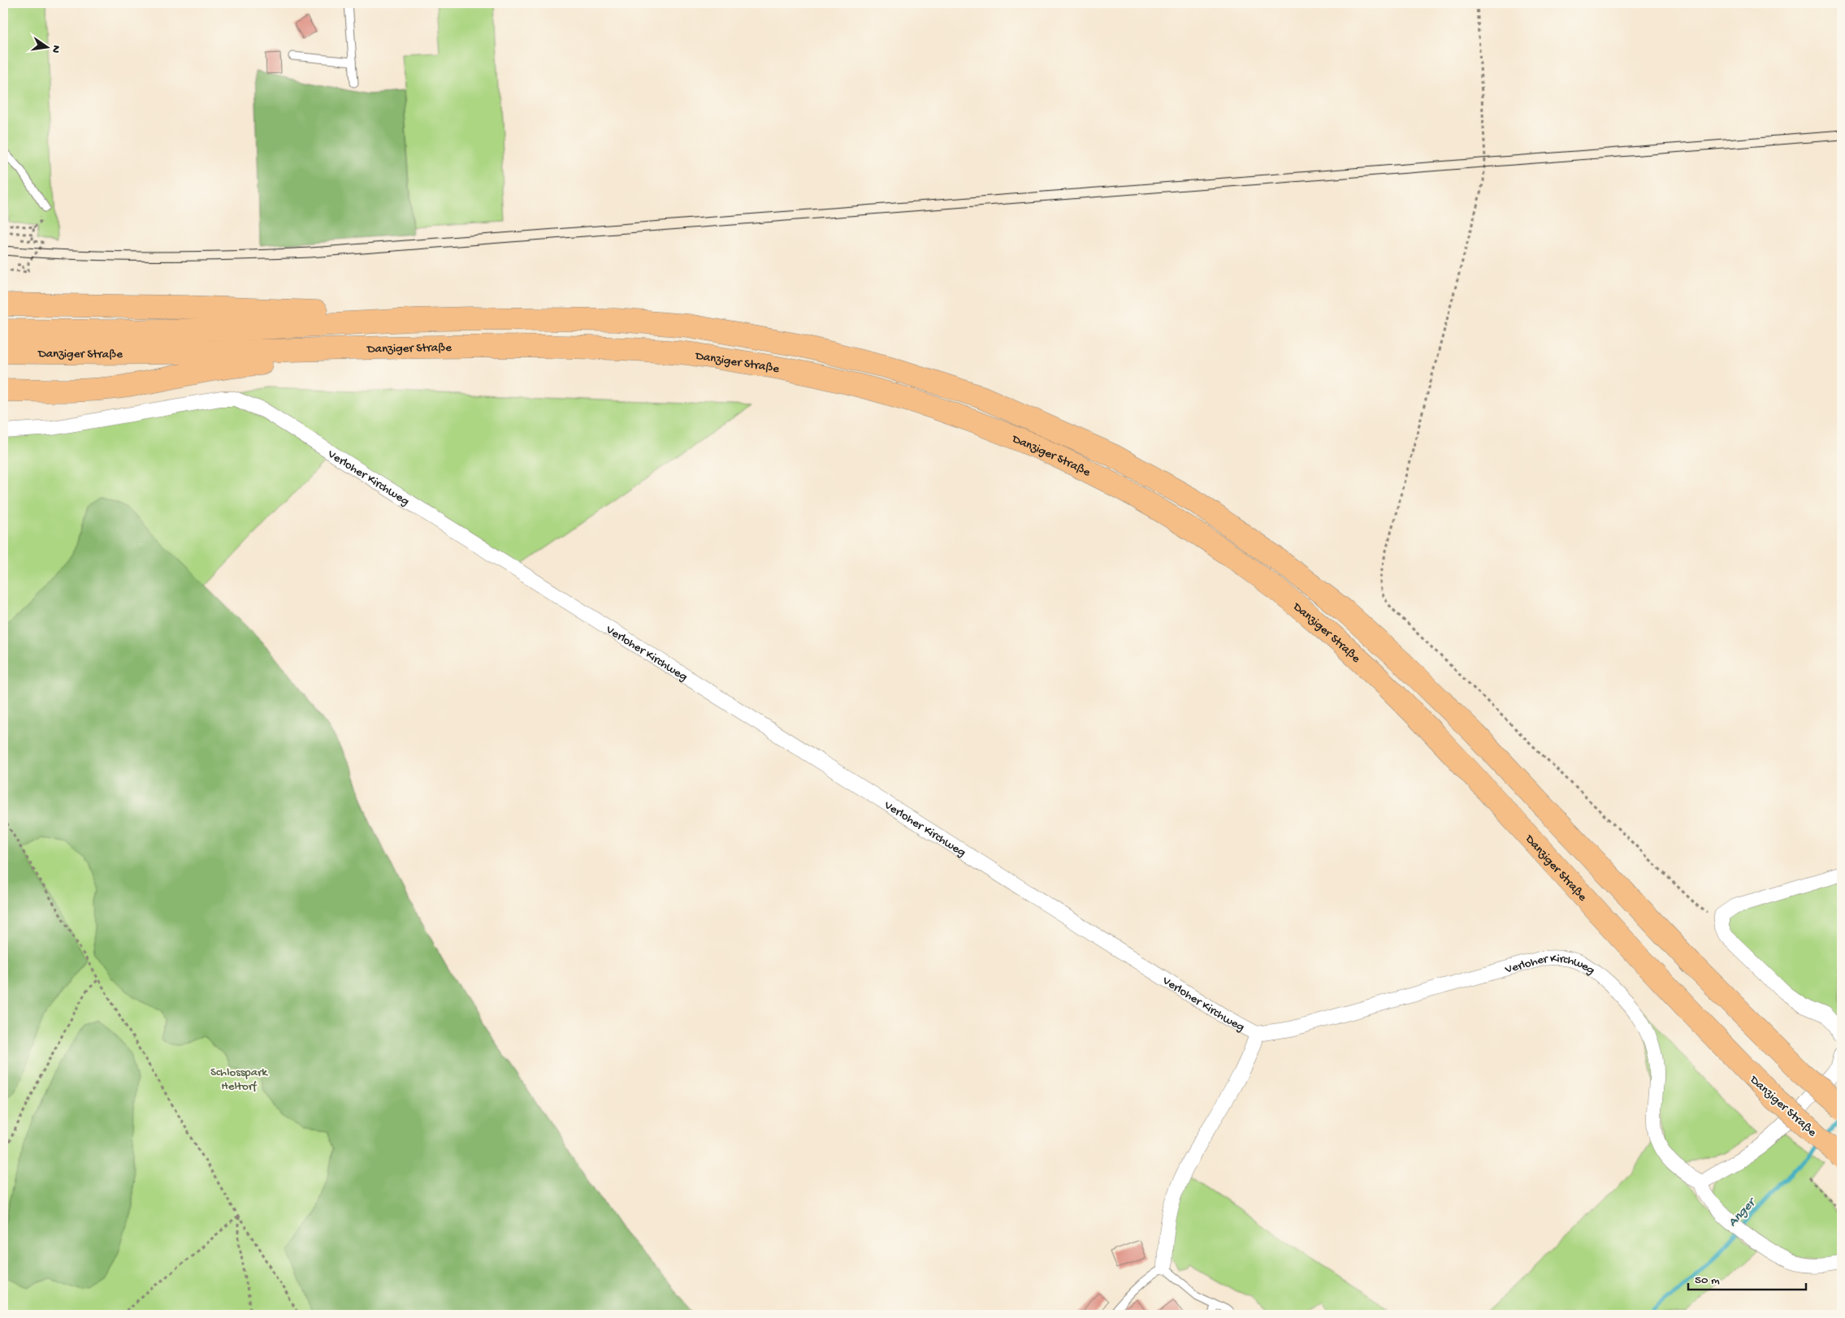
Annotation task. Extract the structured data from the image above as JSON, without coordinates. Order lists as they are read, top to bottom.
{
  "streets": {
    "highway": ["Danziger Straße"],
    "street": ["Verloher Kirchweg"]
  },
  "water": ["Anger"],
  "parks": ["Schlosspark Heltorf"],
  "scale_bar": "50 m",
  "north": "right"
}
